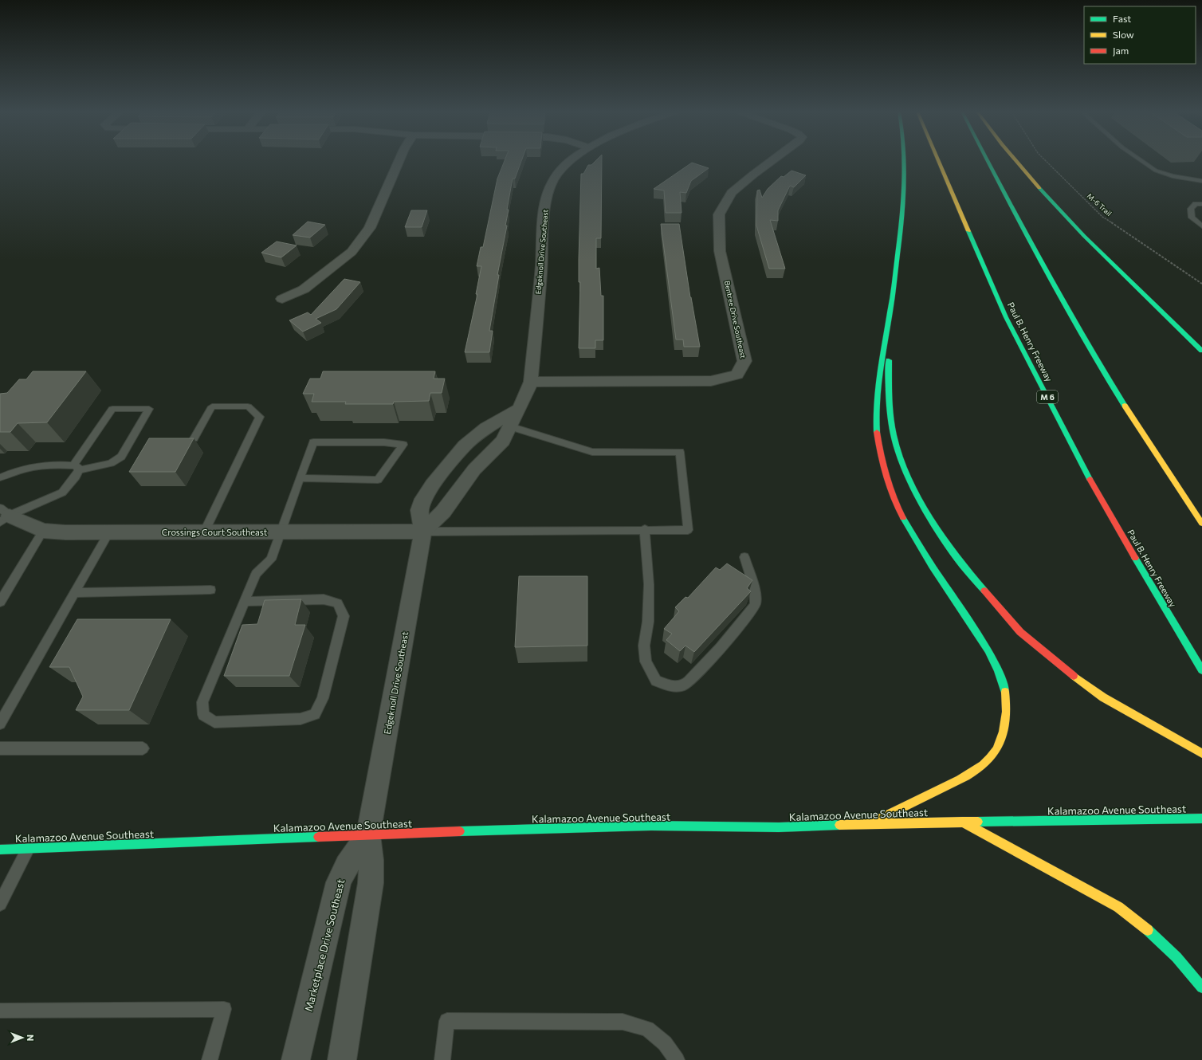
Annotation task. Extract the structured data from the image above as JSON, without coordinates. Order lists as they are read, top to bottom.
{
  "streets": {
    "main road": ["Paul B. Henry Freeway", "M 6", "Kalamazoo Avenue Southeast"],
    "street": [
      "Edgeknoll Drive Southeast",
      "Bentree Drive Southeast",
      "Crossings Court Southeast",
      "Marketplace Drive Southeast"
    ],
    "path": ["M-6 Trail"]
  },
  "crossings": [
    ["Edgeknoll Drive Southeast", "Bentree Drive Southeast"],
    ["Edgeknoll Drive Southeast", "Crossings Court Southeast"],
    ["Edgeknoll Drive Southeast", "Kalamazoo Avenue Southeast"],
    ["Edgeknoll Drive Southeast", "Marketplace Drive Southeast"],
    ["Kalamazoo Avenue Southeast", "Marketplace Drive Southeast"]
  ],
  "legend": ["Fast", "Slow", "Jam"],
  "north": "right"
}
